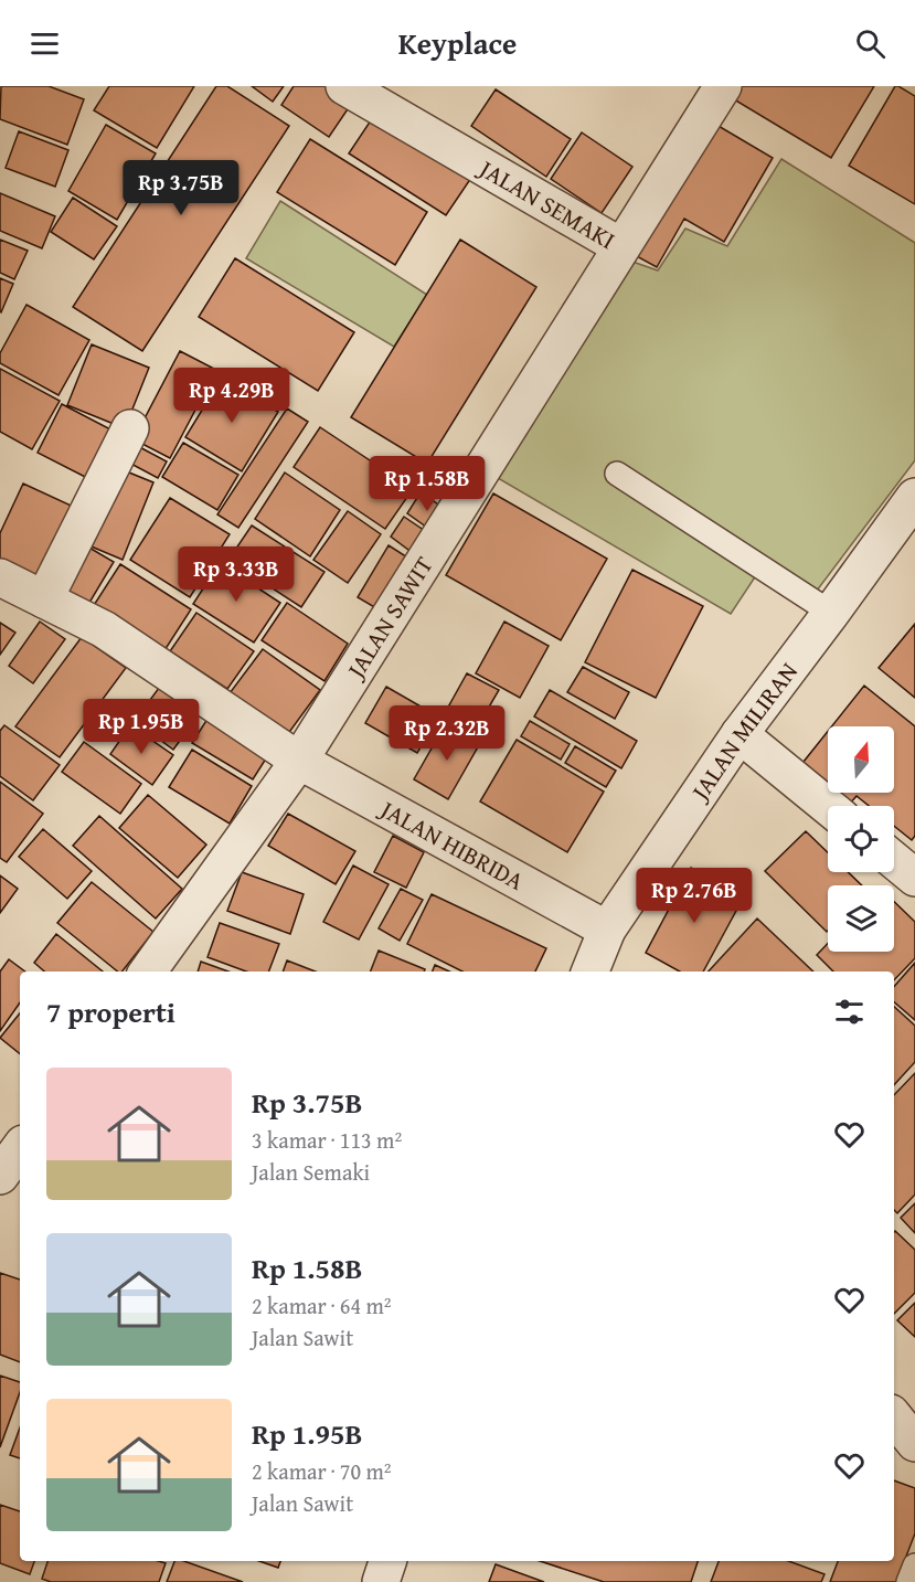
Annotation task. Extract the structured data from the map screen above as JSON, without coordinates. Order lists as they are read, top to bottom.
{
  "streets": {
    "street": [
      "JALAN SEMAKI",
      "JALAN SAWIT",
      "JALAN MILIRAN",
      "JALAN HIBRIDA"
    ]
  },
  "crossings": [
    ["JALAN SEMAKI", "JALAN SAWIT"],
    ["JALAN SAWIT", "JALAN HIBRIDA"],
    ["JALAN MILIRAN", "JALAN HIBRIDA"]
  ],
  "north": "top",
  "page": {
    "header": "Keyplace",
    "price": [
      "Rp 3.75B",
      "Rp 4.29B",
      "Rp 1.58B",
      "Rp 3.33B",
      "Rp 1.95B",
      "Rp 2.32B",
      "Rp 2.76B"
    ],
    "heading": "7 properti",
    "list": [
      {
        "name": "Rp 3.75B",
        "note": "3 kamar · 113 m² · Jalan Semaki"
      },
      {
        "name": "Rp 1.58B",
        "note": "2 kamar · 64 m² · Jalan Sawit"
      },
      {
        "name": "Rp 1.95B",
        "note": "2 kamar · 70 m² · Jalan Sawit"
      }
    ]
  }
}
